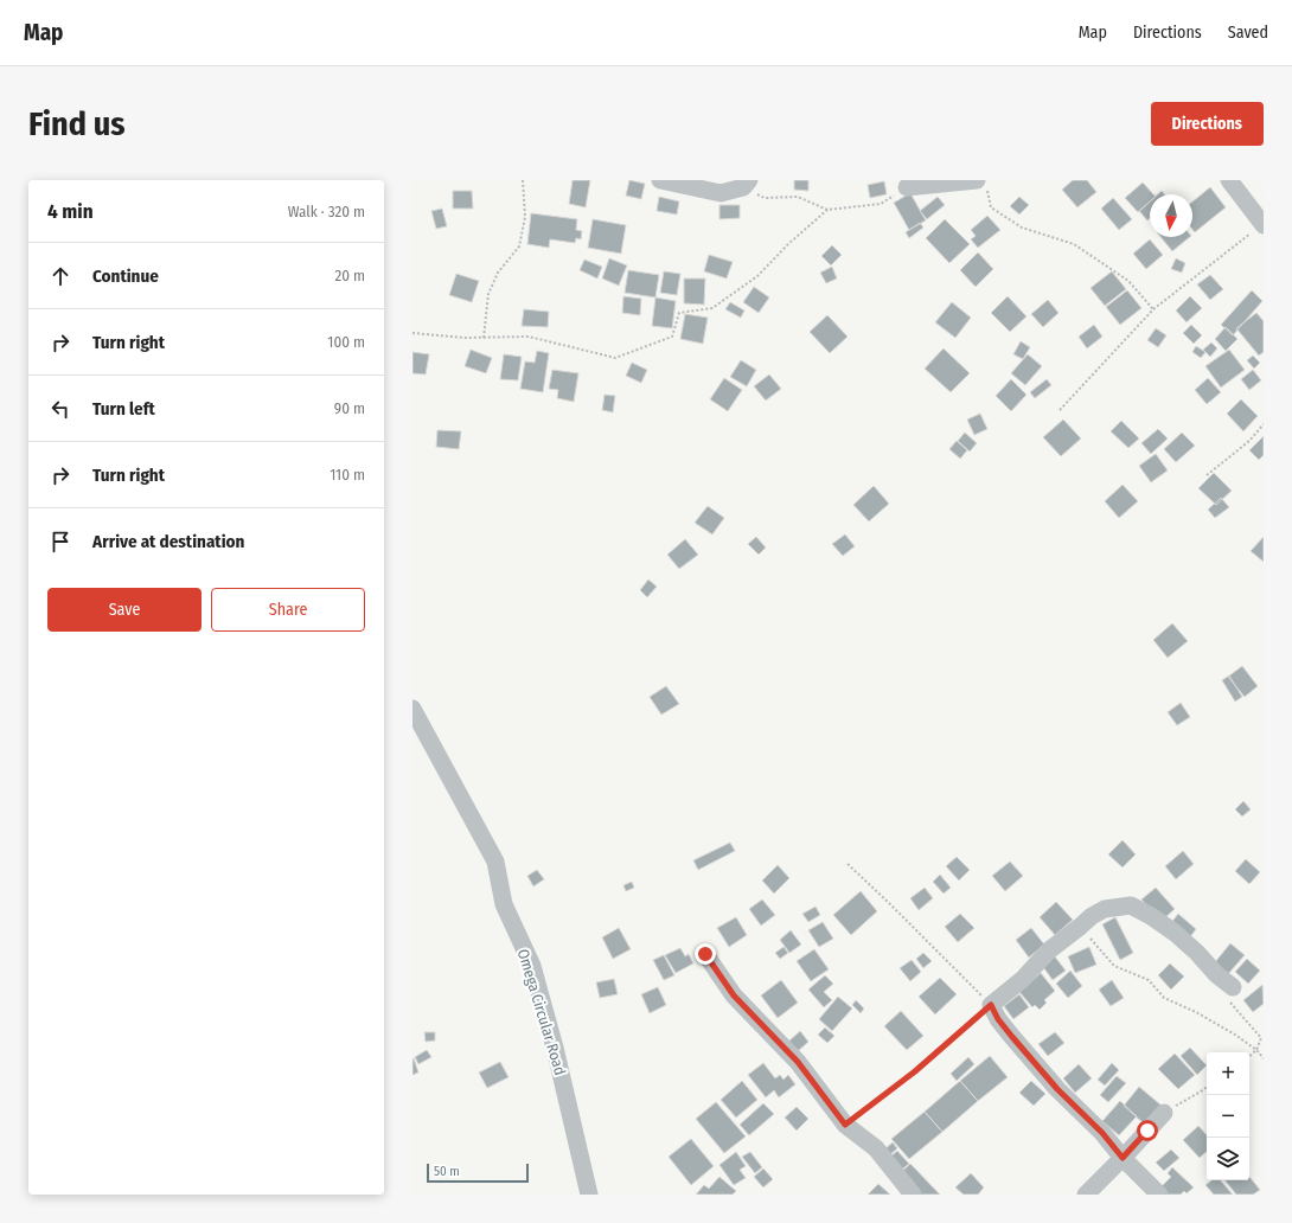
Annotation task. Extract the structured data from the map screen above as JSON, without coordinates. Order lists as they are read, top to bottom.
{
  "streets": {
    "street": ["Omega Circular Road"]
  },
  "scale_bar": "50 m",
  "north": "bottom",
  "page": {
    "header": "Map",
    "nav": ["Map", "Directions", "Saved"],
    "buttons": [
      "Directions",
      ["Save", "Share"]
    ],
    "title": "Find us",
    "heading": ["4 min", "Walk · 320 m"],
    "list": [
      ["Continue", "20 m"],
      ["Turn right", "100 m"],
      ["Turn left", "90 m"],
      ["Turn right", "110 m"],
      "Arrive at destination"
    ],
    "map_buttons": ["+", "−"],
    "scale": "50 m"
  }
}
